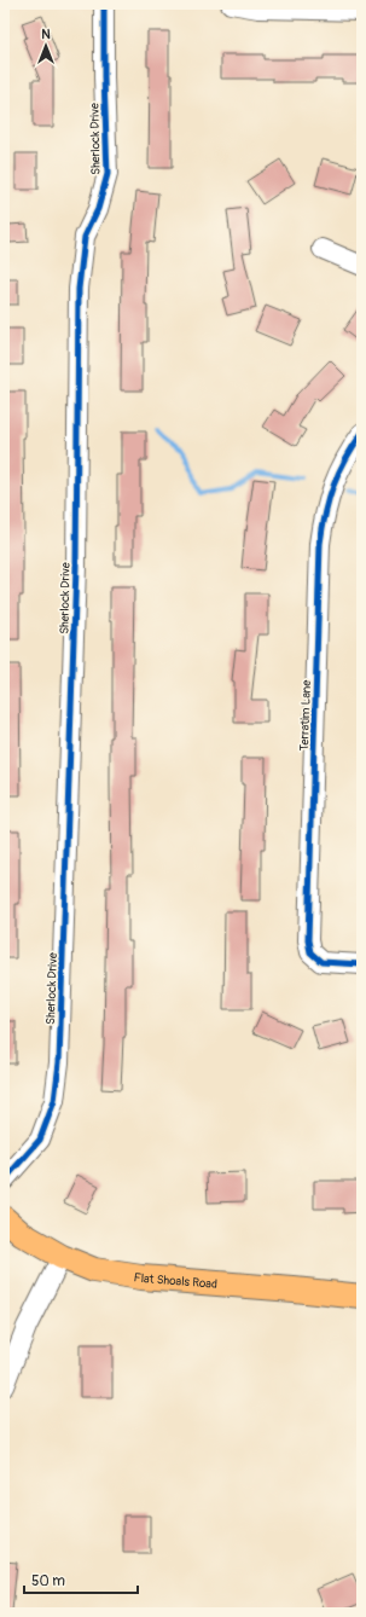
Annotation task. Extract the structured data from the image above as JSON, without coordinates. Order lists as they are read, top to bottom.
{
  "streets": {
    "main road": ["Flat Shoals Road"],
    "street": ["Sherlock Drive", "Terratim Lane"]
  },
  "scale_bar": "50 m",
  "north": "top"
}
